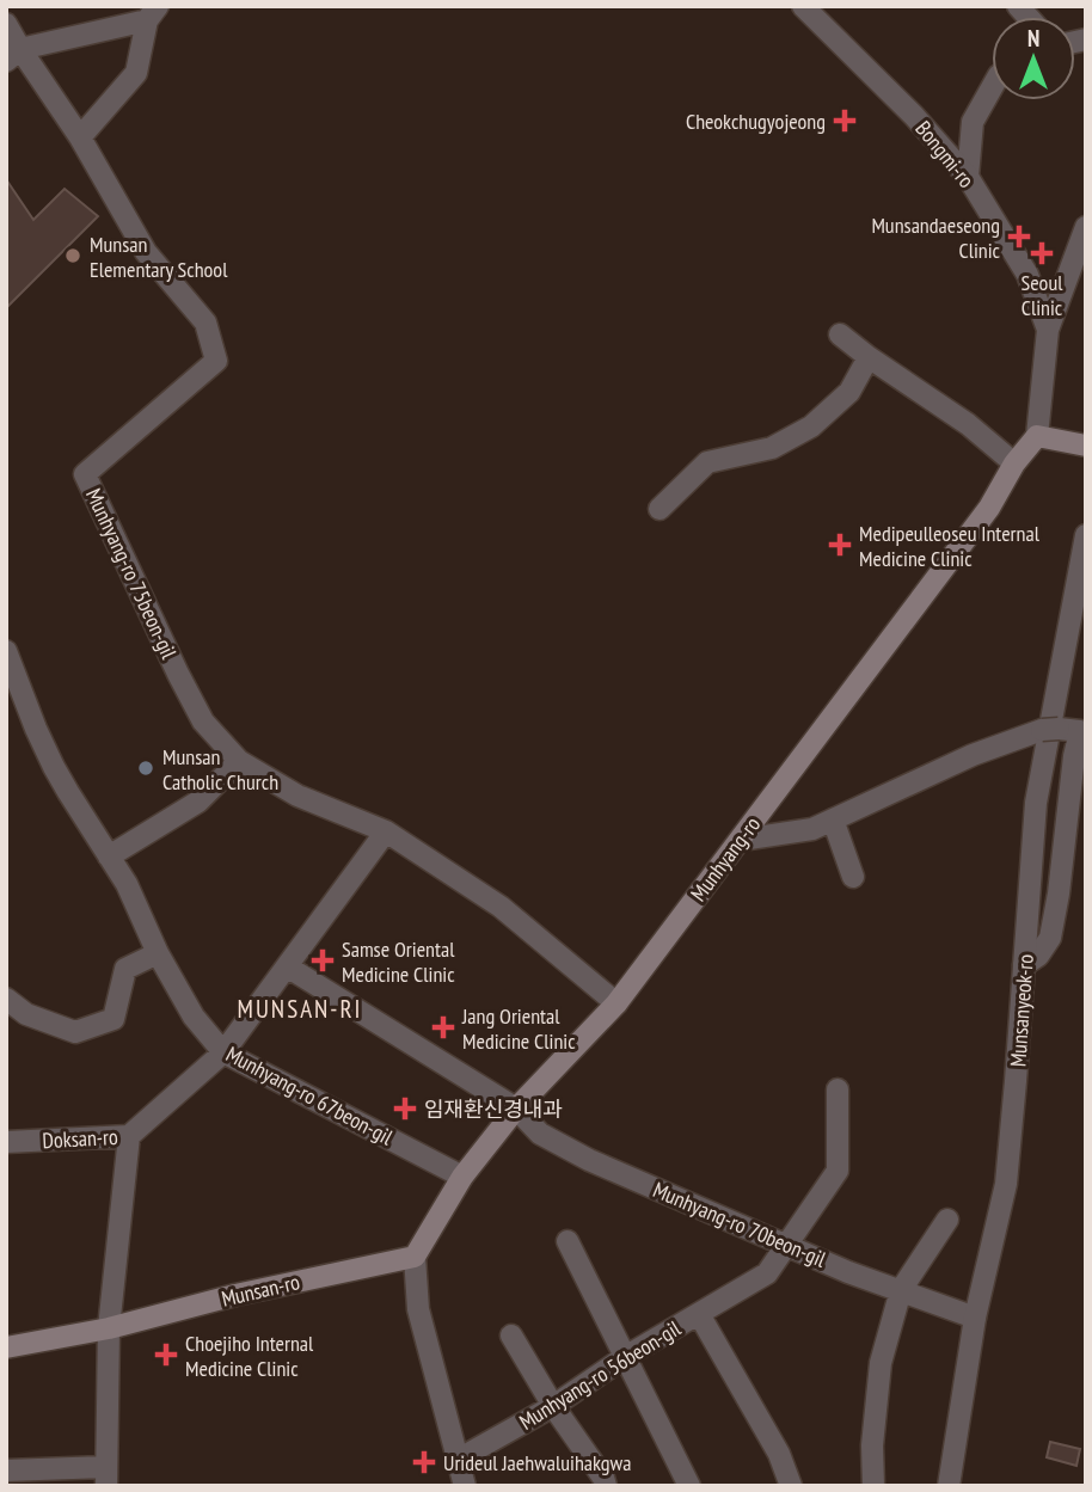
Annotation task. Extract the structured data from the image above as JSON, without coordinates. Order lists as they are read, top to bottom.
{
  "streets": {
    "main road": ["Munhyang-ro", "Munsan-ro"],
    "street": [
      "Bongmi-ro",
      "Munhyang-ro 75beon-gil",
      "Munsanyeok-ro",
      "Munhyang-ro 67beon-gil",
      "Doksan-ro",
      "Munhyang-ro 70beon-gil",
      "Munhyang-ro 56beon-gil"
    ]
  },
  "crossings": [
    ["Munhyang-ro 75beon-gil", "Munhyang-ro"],
    ["Munhyang-ro", "Munhyang-ro 67beon-gil"],
    ["Munhyang-ro", "Munhyang-ro 70beon-gil"],
    ["Munhyang-ro", "Munsan-ro"],
    ["Munsanyeok-ro", "Munhyang-ro 70beon-gil"],
    ["Munhyang-ro 67beon-gil", "Doksan-ro"],
    ["Munhyang-ro 70beon-gil", "Munhyang-ro 56beon-gil"]
  ],
  "districts": ["MUNSAN-RI"],
  "places": {
    "health": [
      "Cheokchugyojeong",
      "Munsandaeseong Clinic",
      "Seoul Clinic",
      "Medipeulleoseu Internal Medicine Clinic",
      "Samse Oriental Medicine Clinic",
      "Jang Oriental Medicine Clinic",
      "임재환신경내과",
      "Choejiho Internal Medicine Clinic",
      "Urideul Jaehwaluihakgwa"
    ],
    "other": ["Munsan Elementary School", "Munsan Catholic Church"]
  },
  "north": "top"
}
